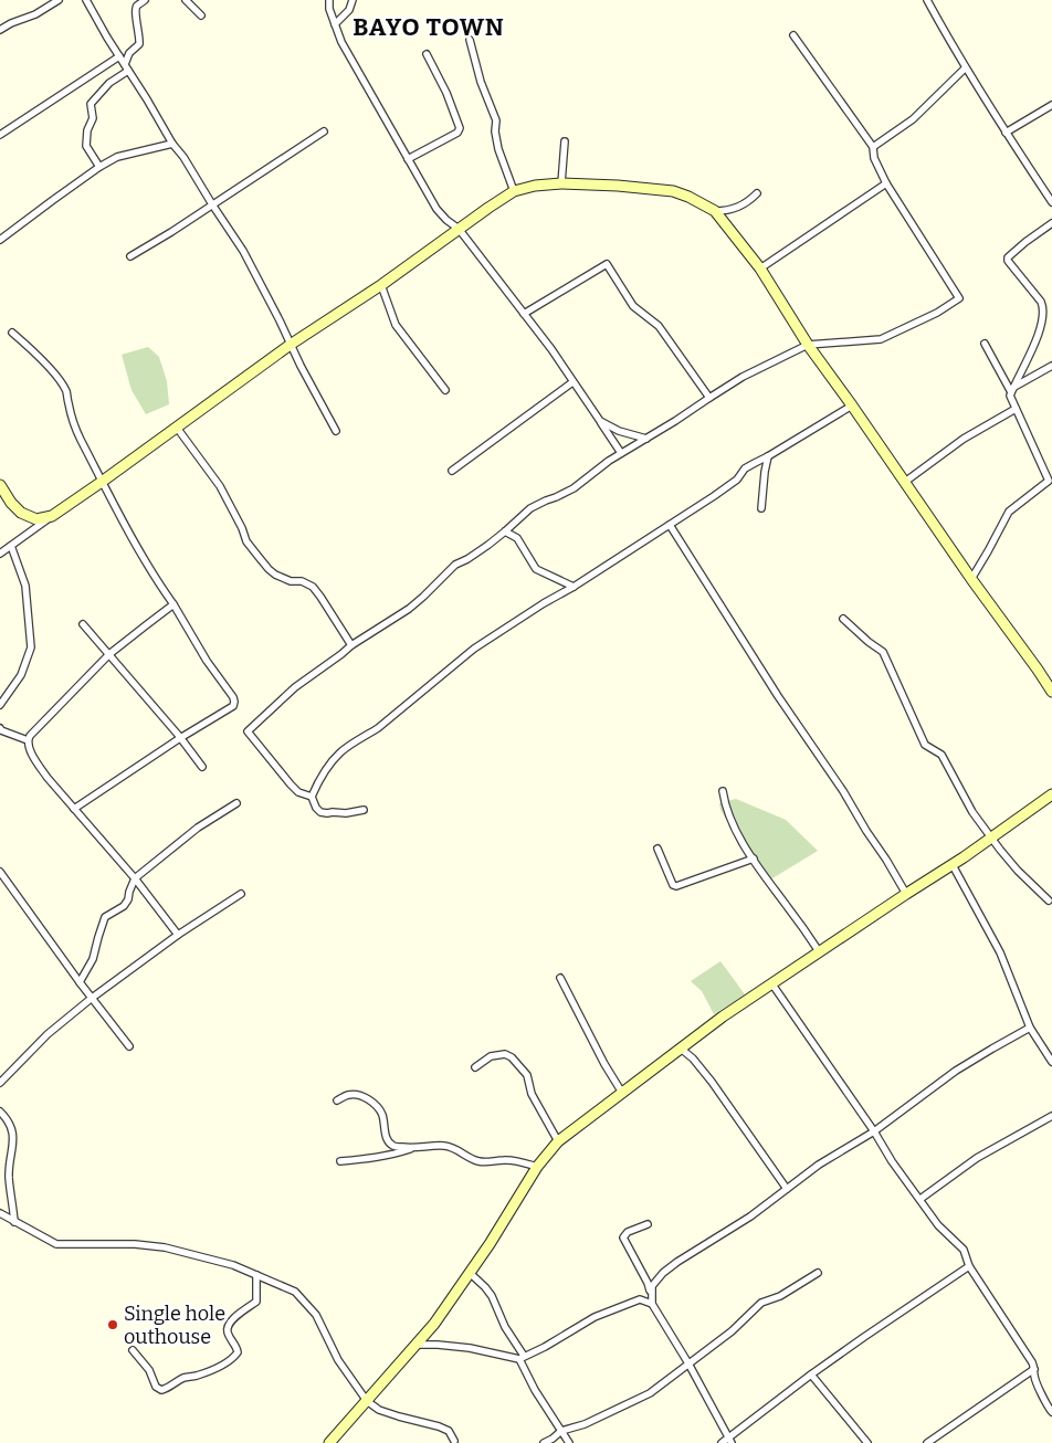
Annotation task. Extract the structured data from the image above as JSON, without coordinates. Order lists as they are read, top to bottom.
{
  "districts": ["BAYO TOWN"],
  "places": ["Single hole outhouse"]
}
